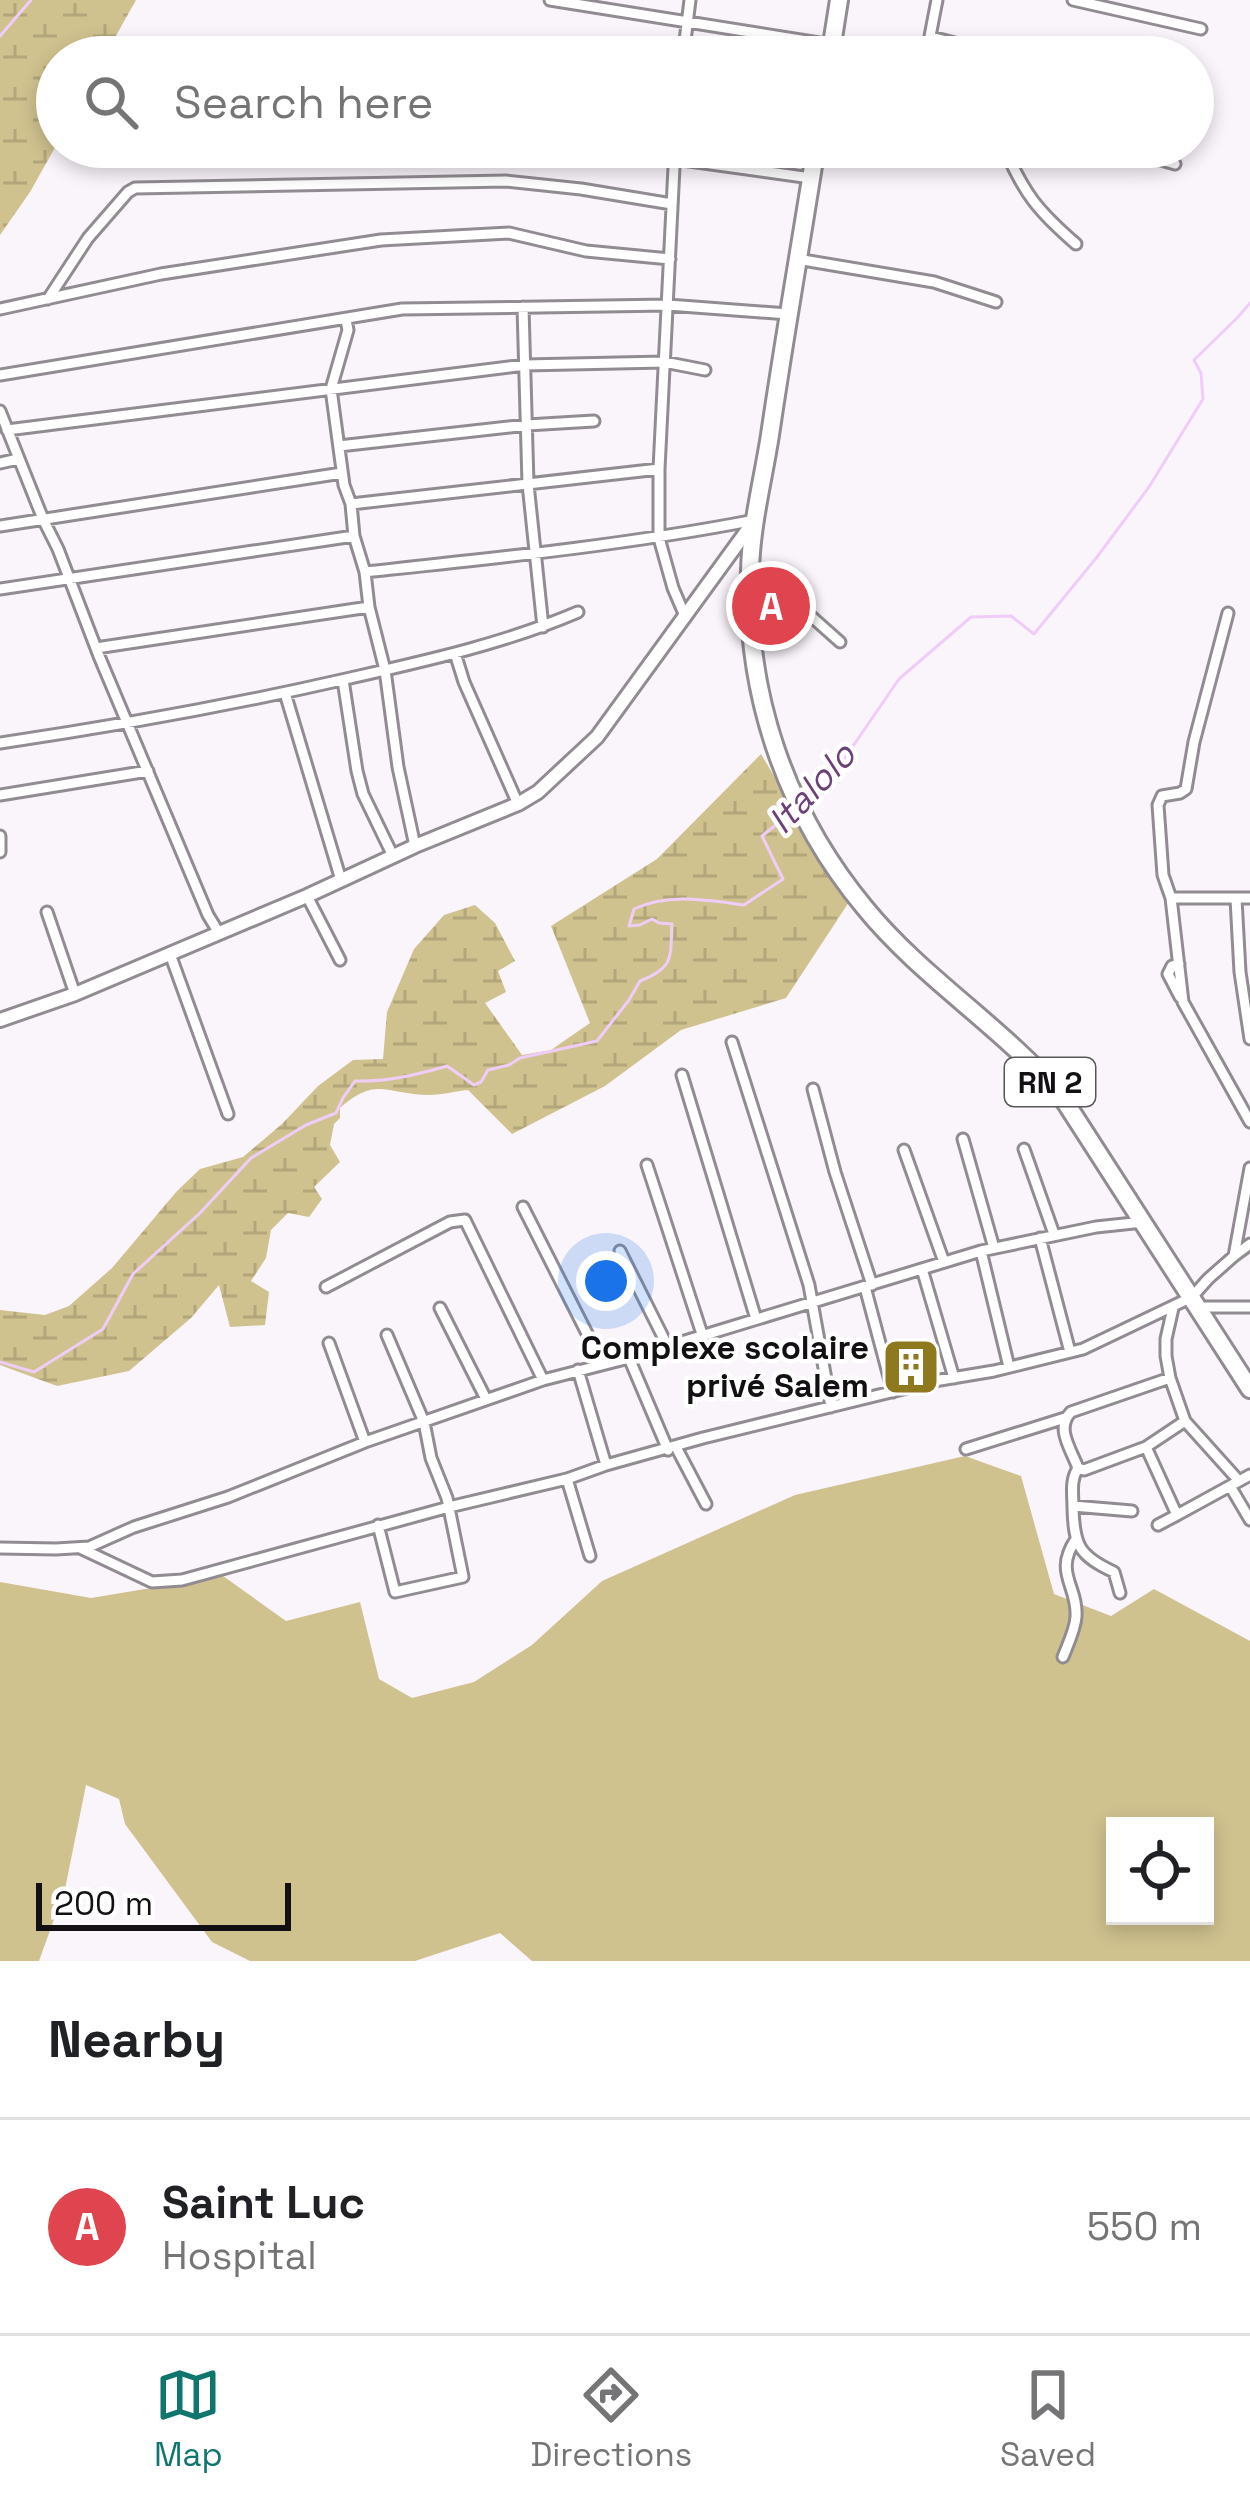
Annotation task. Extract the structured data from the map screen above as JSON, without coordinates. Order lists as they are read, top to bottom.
{
  "streets": {
    "highway": ["RN 2"]
  },
  "water": ["Italolo"],
  "places": {
    "building": ["Complexe scolaire privé Salem"]
  },
  "scale_bar": "200 m",
  "page": {
    "search": "Search here",
    "pins": "A",
    "scale": "200 m",
    "heading": "Nearby",
    "list": [
      {
        "mark": "A",
        "name": "Saint Luc",
        "note": "Hospital",
        "value": "550 m"
      }
    ],
    "nav": ["Map", "Directions", "Saved"]
  }
}
